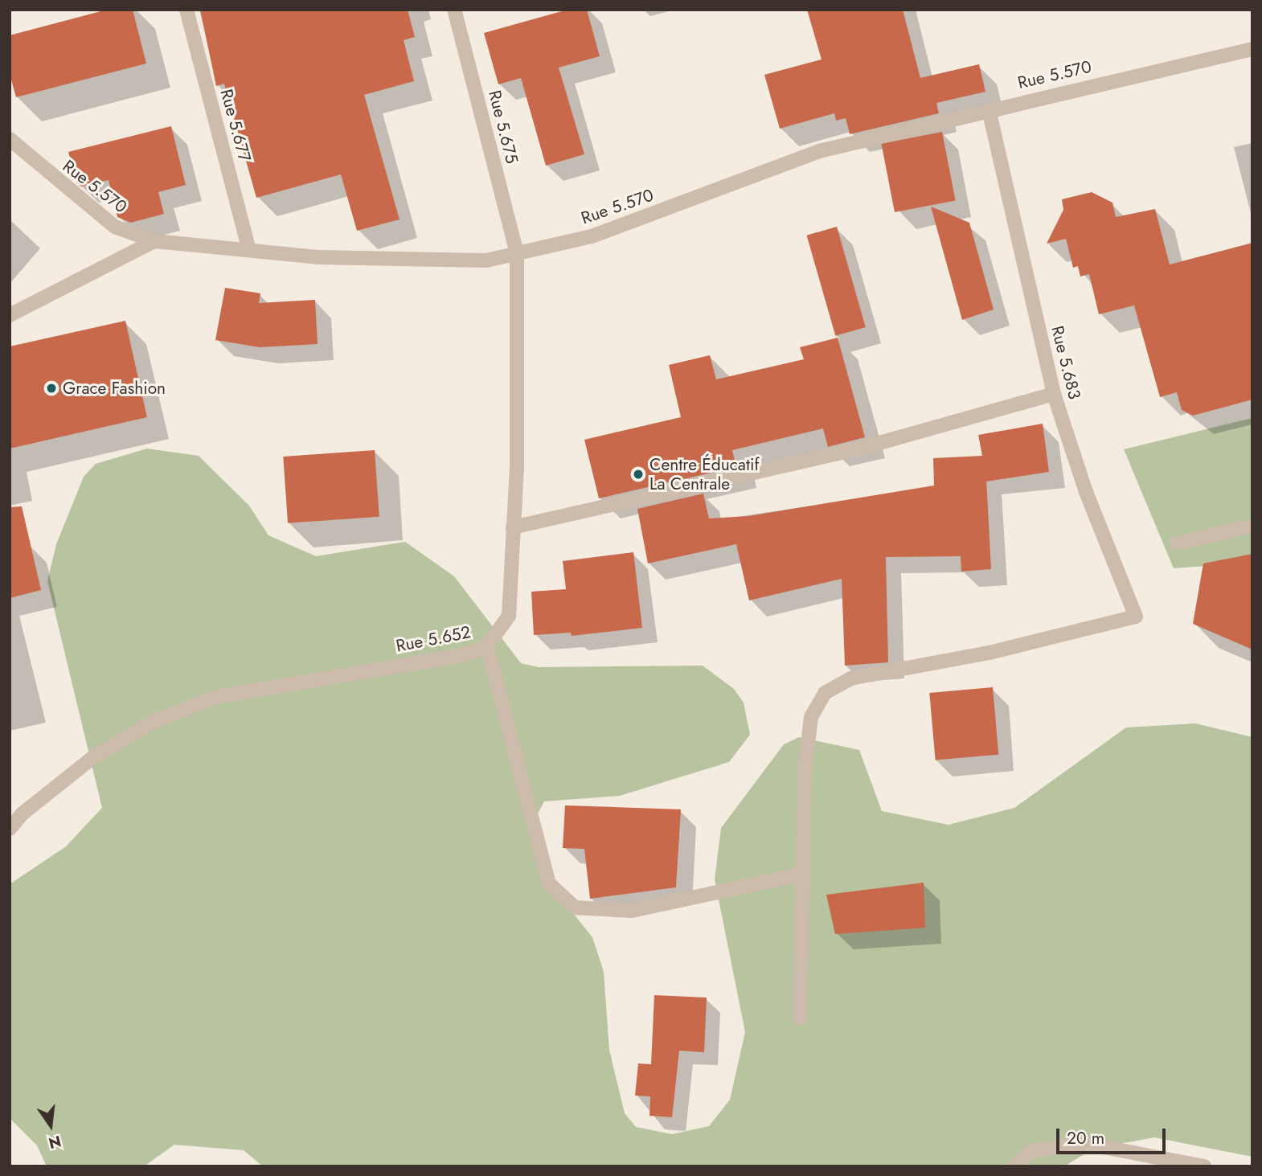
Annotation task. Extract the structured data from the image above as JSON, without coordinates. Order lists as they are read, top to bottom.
{
  "streets": {
    "street": [
      "Rue 5.570",
      "Rue 5.677",
      "Rue 5.675",
      "Rue 5.683",
      "Rue 5.652"
    ]
  },
  "crossings": [
    ["Rue 5.570", "Rue 5.677"],
    ["Rue 5.570", "Rue 5.675"],
    ["Rue 5.570", "Rue 5.683"],
    ["Rue 5.570", "Rue 5.652"],
    ["Rue 5.675", "Rue 5.652"]
  ],
  "places": ["Grace Fashion", "Centre Éducatif La Centrale"],
  "scale_bar": "20 m",
  "north": "bottom"
}
